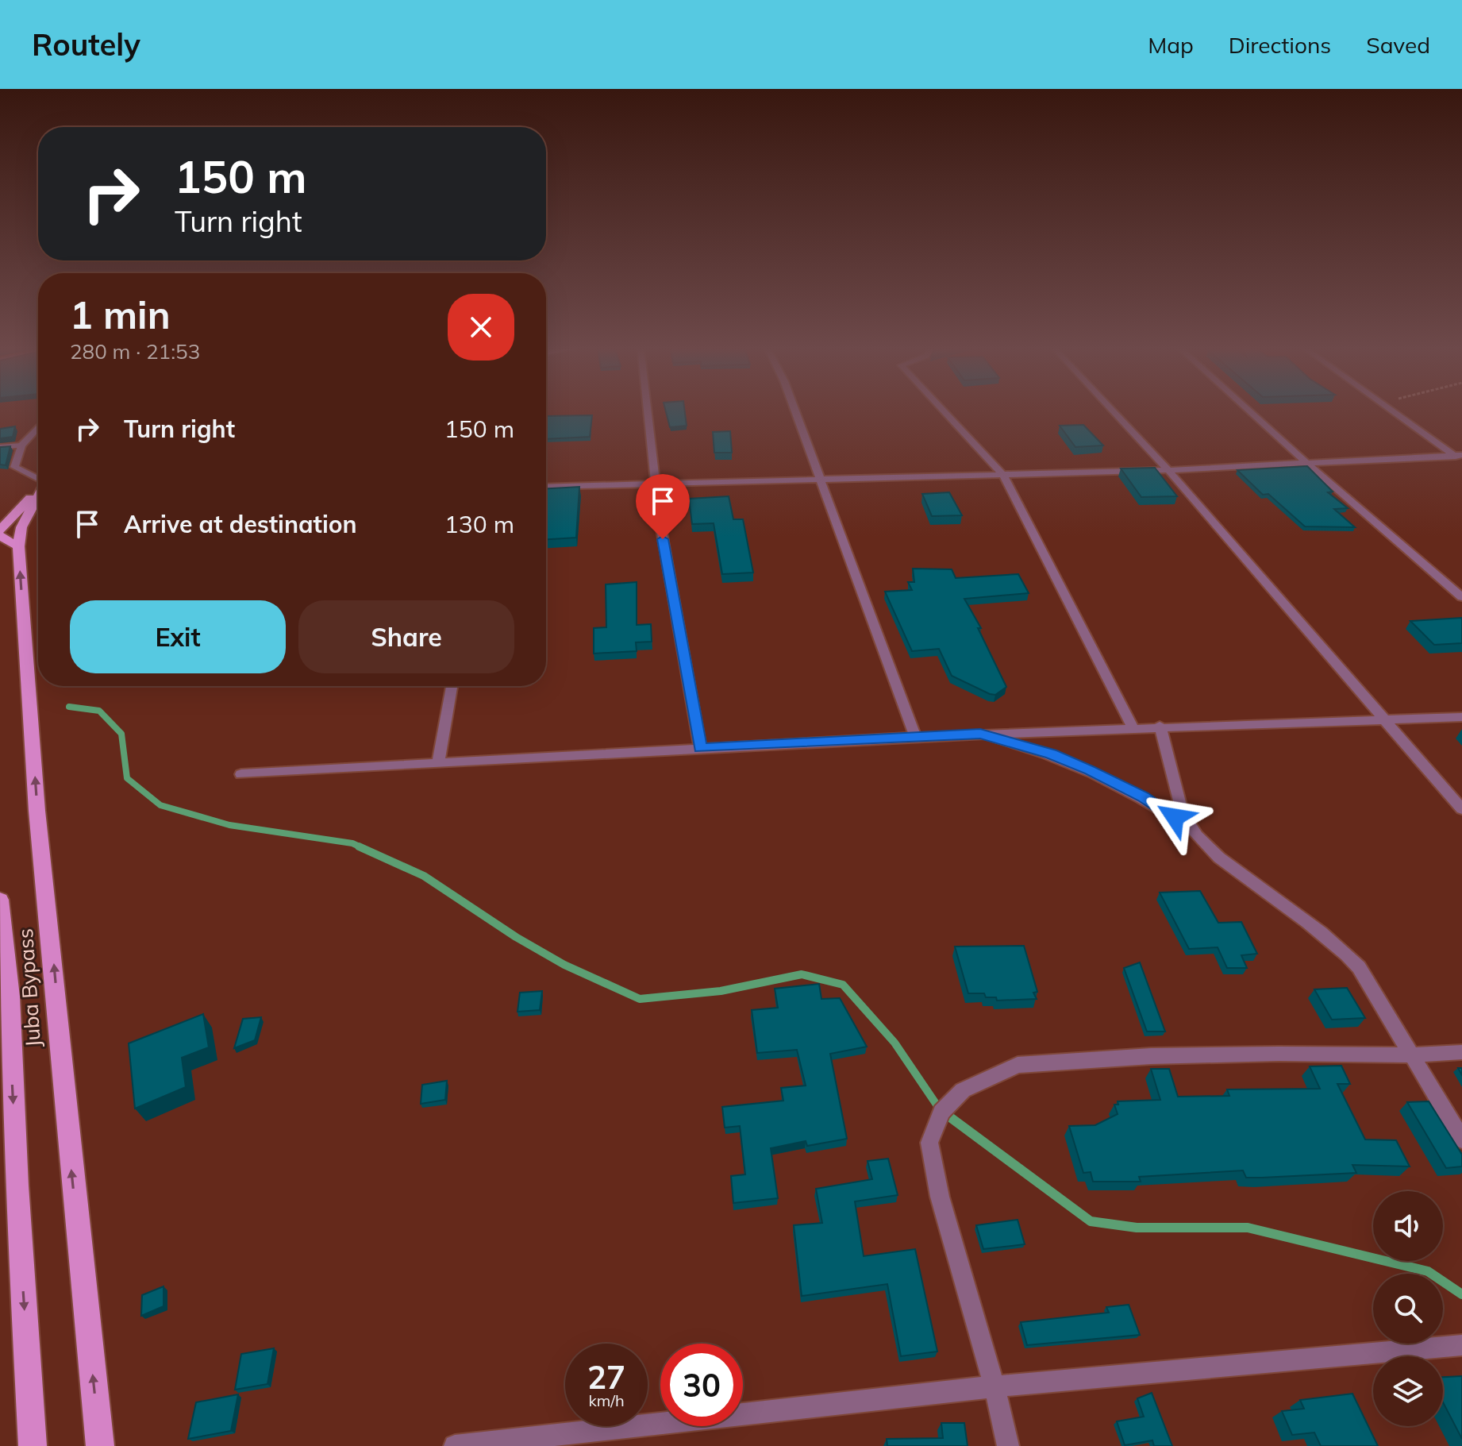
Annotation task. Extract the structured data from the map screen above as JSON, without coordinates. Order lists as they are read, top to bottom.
{
  "streets": {
    "main road": ["Juba Bypass"]
  },
  "page": {
    "header": "Routely",
    "nav": ["Map", "Directions", "Saved"],
    "turn": ["150 m", "Turn right"],
    "heading": ["1 min", "280 m · 21:53"],
    "list": [
      {
        "name": "Turn right",
        "value": "150 m"
      },
      {
        "name": "Arrive at destination",
        "value": "130 m"
      }
    ],
    "buttons": ["Exit", "Share"],
    "speed": "27 km/h",
    "limit": "30"
  }
}
